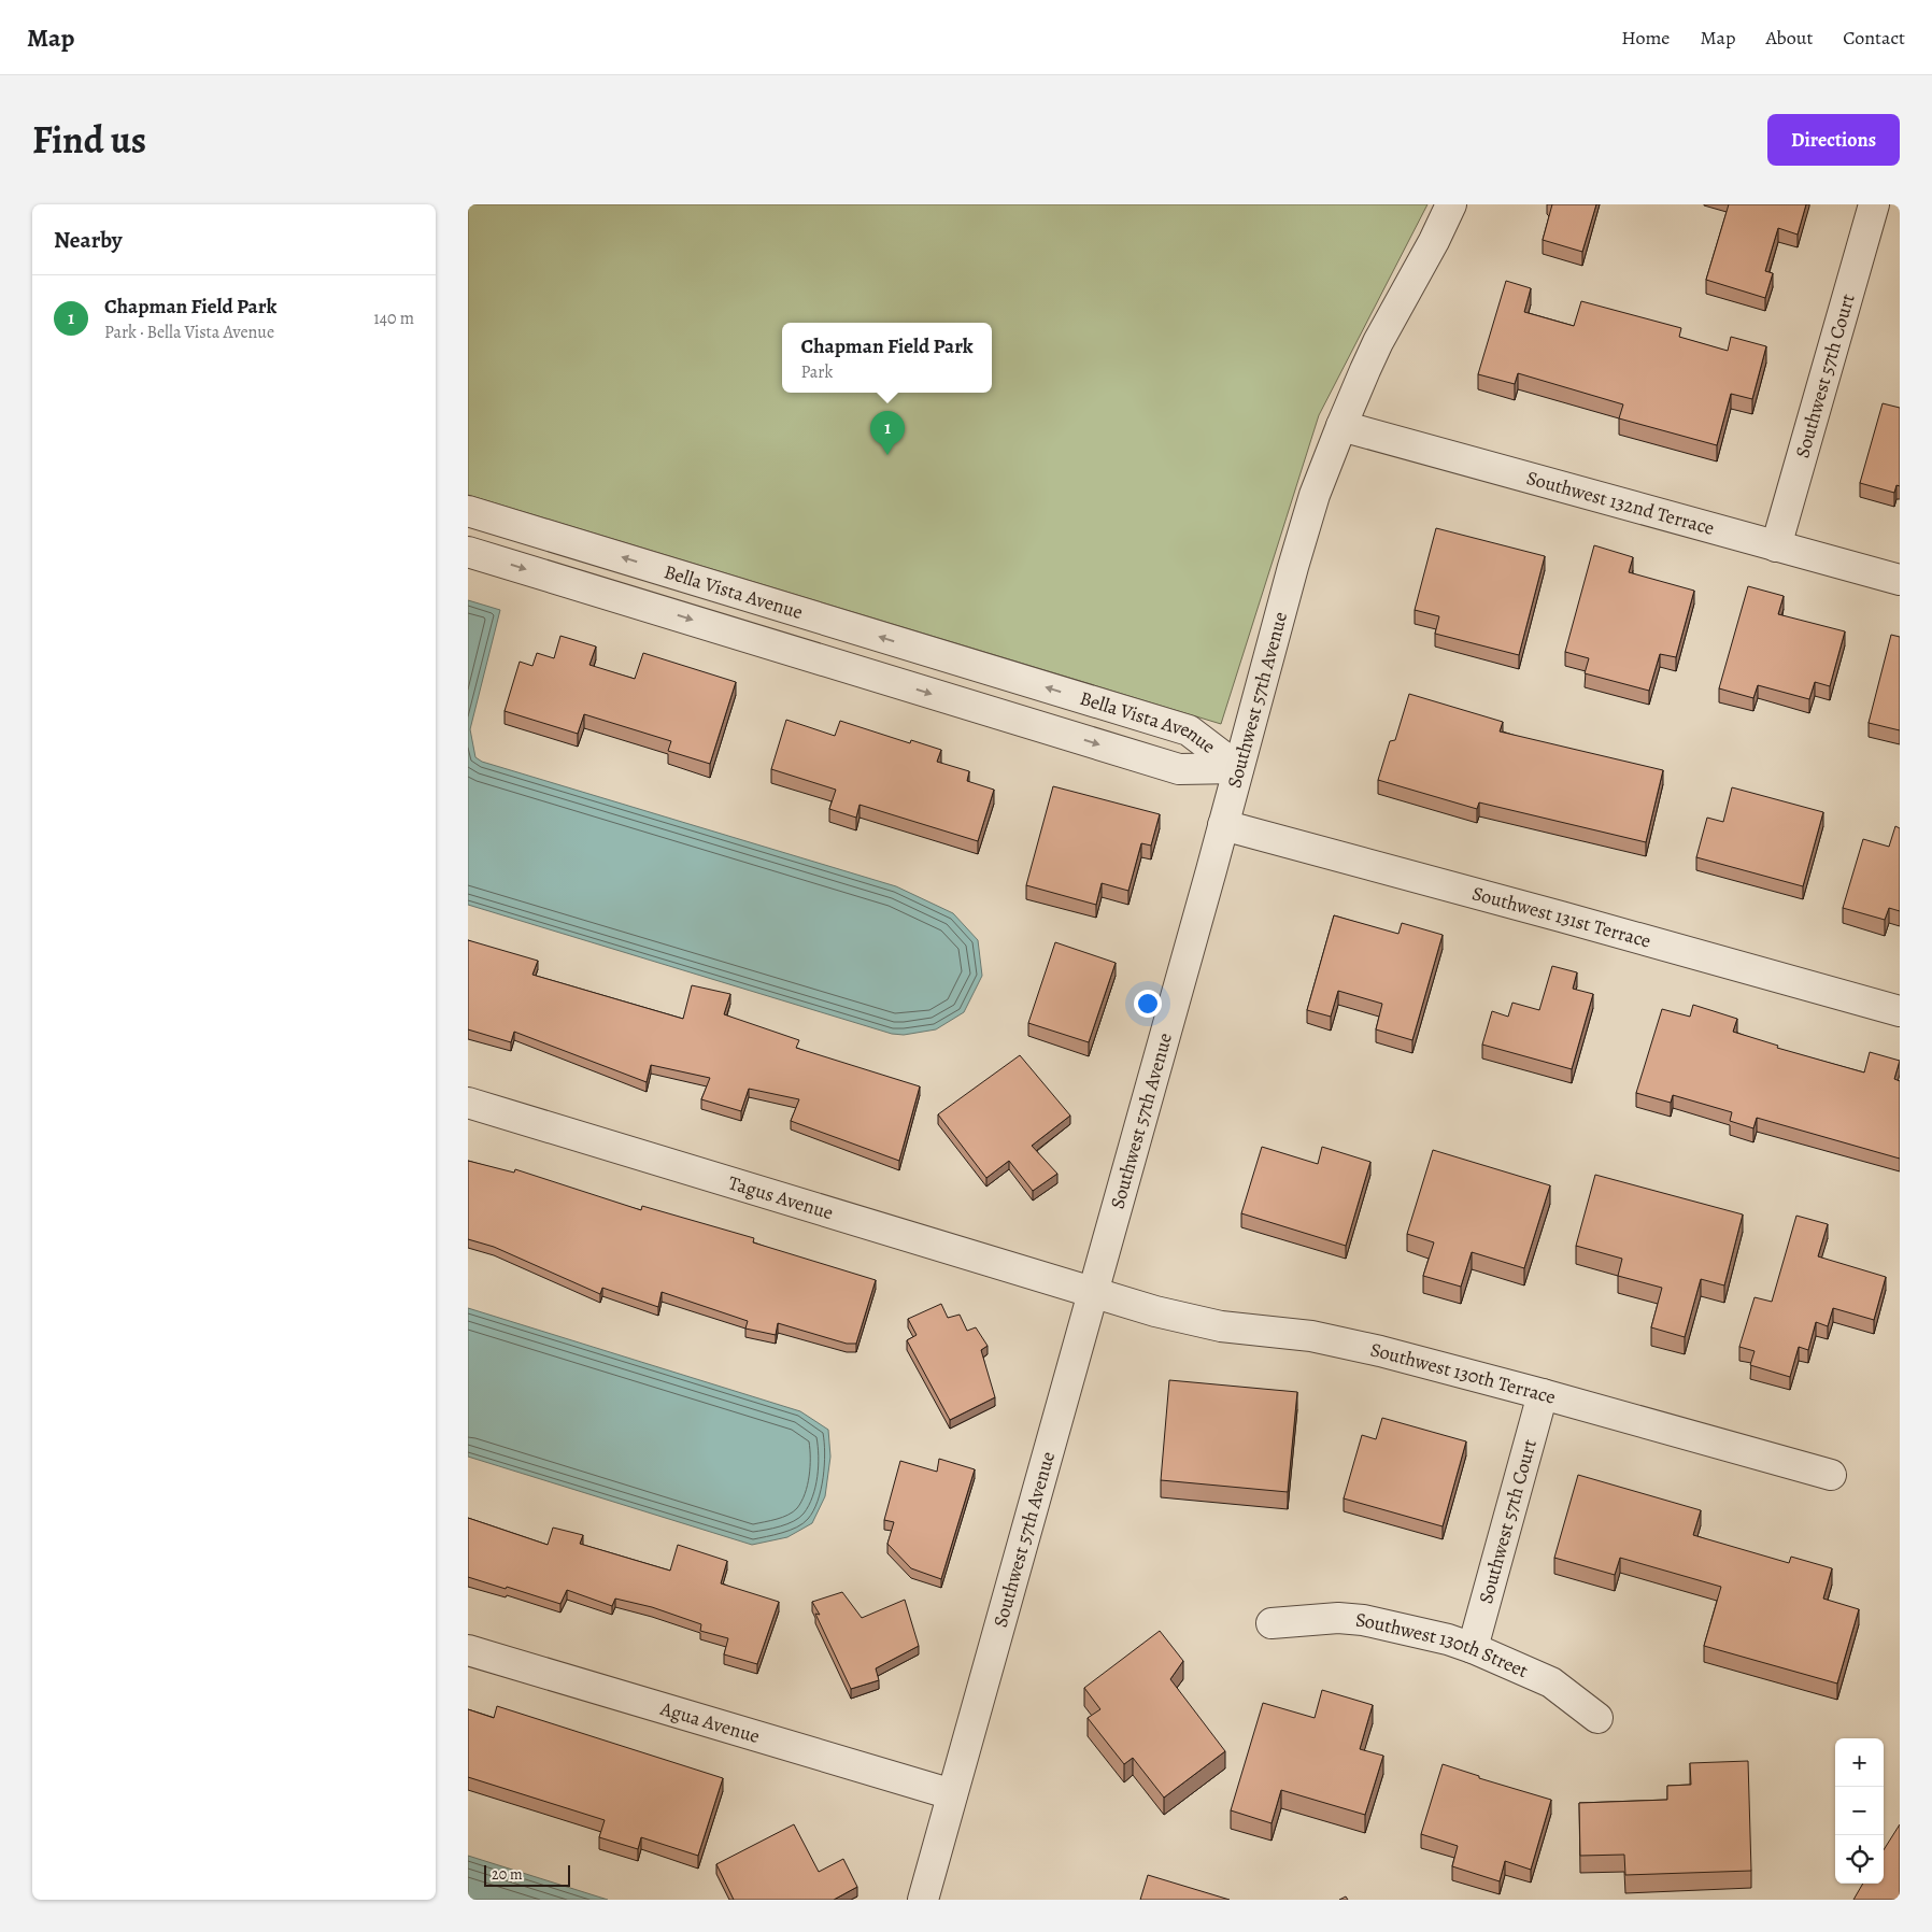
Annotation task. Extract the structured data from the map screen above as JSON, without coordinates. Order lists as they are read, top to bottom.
{
  "streets": {
    "street": [
      "Southwest 57th Court",
      "Southwest 132nd Terrace",
      "Bella Vista Avenue",
      "Southwest 57th Avenue",
      "Southwest 131st Terrace",
      "Tagus Avenue",
      "Southwest 130th Terrace",
      "Southwest 130th Street",
      "Agua Avenue"
    ]
  },
  "crossings": [
    ["Southwest 57th Court", "Southwest 132nd Terrace"],
    ["Southwest 57th Court", "Southwest 130th Terrace"],
    ["Southwest 57th Court", "Southwest 130th Street"],
    ["Southwest 132nd Terrace", "Southwest 57th Avenue"],
    ["Bella Vista Avenue", "Southwest 57th Avenue"],
    ["Southwest 57th Avenue", "Southwest 131st Terrace"],
    ["Southwest 57th Avenue", "Tagus Avenue"],
    ["Southwest 57th Avenue", "Southwest 130th Terrace"],
    ["Southwest 57th Avenue", "Agua Avenue"],
    ["Tagus Avenue", "Southwest 130th Terrace"]
  ],
  "scale_bar": "20 m",
  "page": {
    "header": "Map",
    "nav": [
      "Home",
      "Map",
      "About",
      "Contact"
    ],
    "title": "Find us",
    "buttons": "Directions",
    "heading": "Nearby",
    "list": [
      {
        "mark": "1",
        "name": "Chapman Field Park",
        "note": "Park · Bella Vista Avenue",
        "value": "140 m"
      }
    ],
    "popup": ["Chapman Field Park", "Park"],
    "pins": "1",
    "map_buttons": ["+", "−"],
    "scale": "20 m"
  }
}
